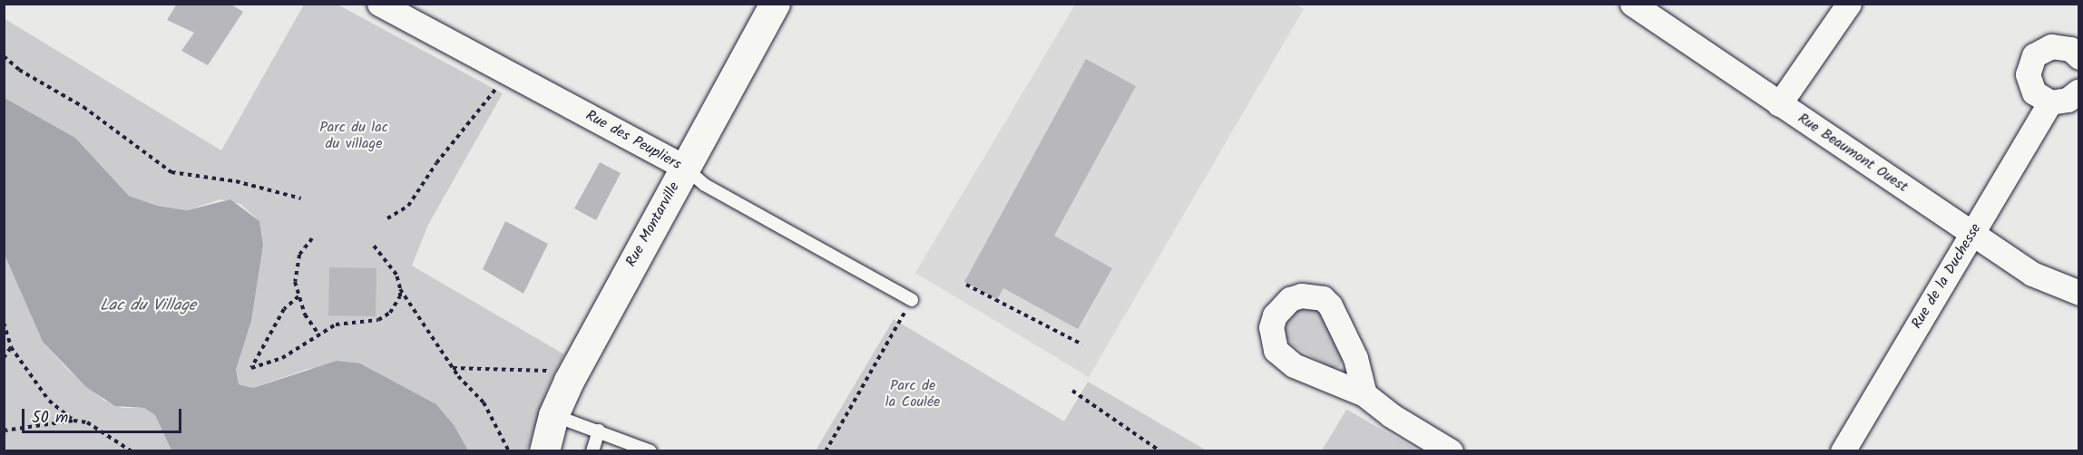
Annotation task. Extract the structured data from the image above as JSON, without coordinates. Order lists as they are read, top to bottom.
{
  "streets": {
    "street": [
      "Rue des Peupliers",
      "Rue Beaumont Ouest",
      "Rue Montarville",
      "Rue de la Duchesse"
    ]
  },
  "crossings": [
    ["Rue des Peupliers", "Rue Montarville"],
    ["Rue Beaumont Ouest", "Rue de la Duchesse"]
  ],
  "water": ["Lac du Village"],
  "parks": ["Parc du lac du village", "Parc de la Coulée"],
  "scale_bar": "50 m"
}
